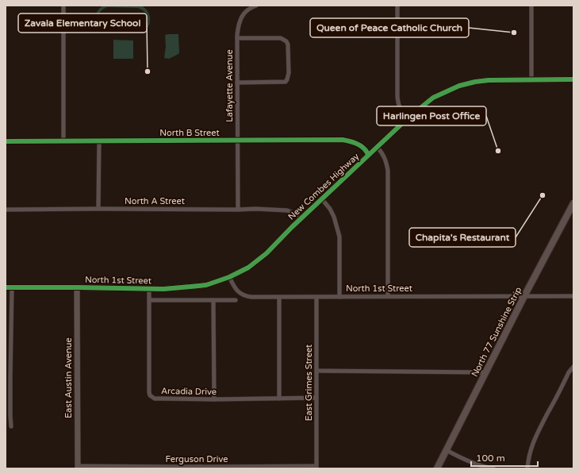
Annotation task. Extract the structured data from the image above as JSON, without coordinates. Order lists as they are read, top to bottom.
{
  "streets": {
    "main road": ["North 77 Sunshine Strip"],
    "street": [
      "Lafayette Avenue",
      "North B Street",
      "New Combes Highway",
      "North A Street",
      "North 1st Street",
      "East Austin Avenue",
      "East Grimes Street",
      "Arcadia Drive",
      "Ferguson Drive"
    ]
  },
  "crossings": [
    ["Lafayette Avenue", "North B Street"],
    ["Lafayette Avenue", "North A Street"],
    ["North B Street", "New Combes Highway"],
    ["New Combes Highway", "North A Street"],
    ["New Combes Highway", "North 1st Street"],
    ["North 1st Street", "North 77 Sunshine Strip"],
    ["North 1st Street", "East Austin Avenue"],
    ["North 1st Street", "East Grimes Street"],
    ["North 1st Street", "Arcadia Drive"],
    ["East Austin Avenue", "Ferguson Drive"],
    ["East Grimes Street", "Arcadia Drive"],
    ["East Grimes Street", "Ferguson Drive"]
  ],
  "places": [
    "Queen of Peace Catholic Church",
    "Zavala Elementary School",
    "Harlingen Post Office",
    "Chapita's Restaurant"
  ],
  "scale_bar": "100 m"
}
